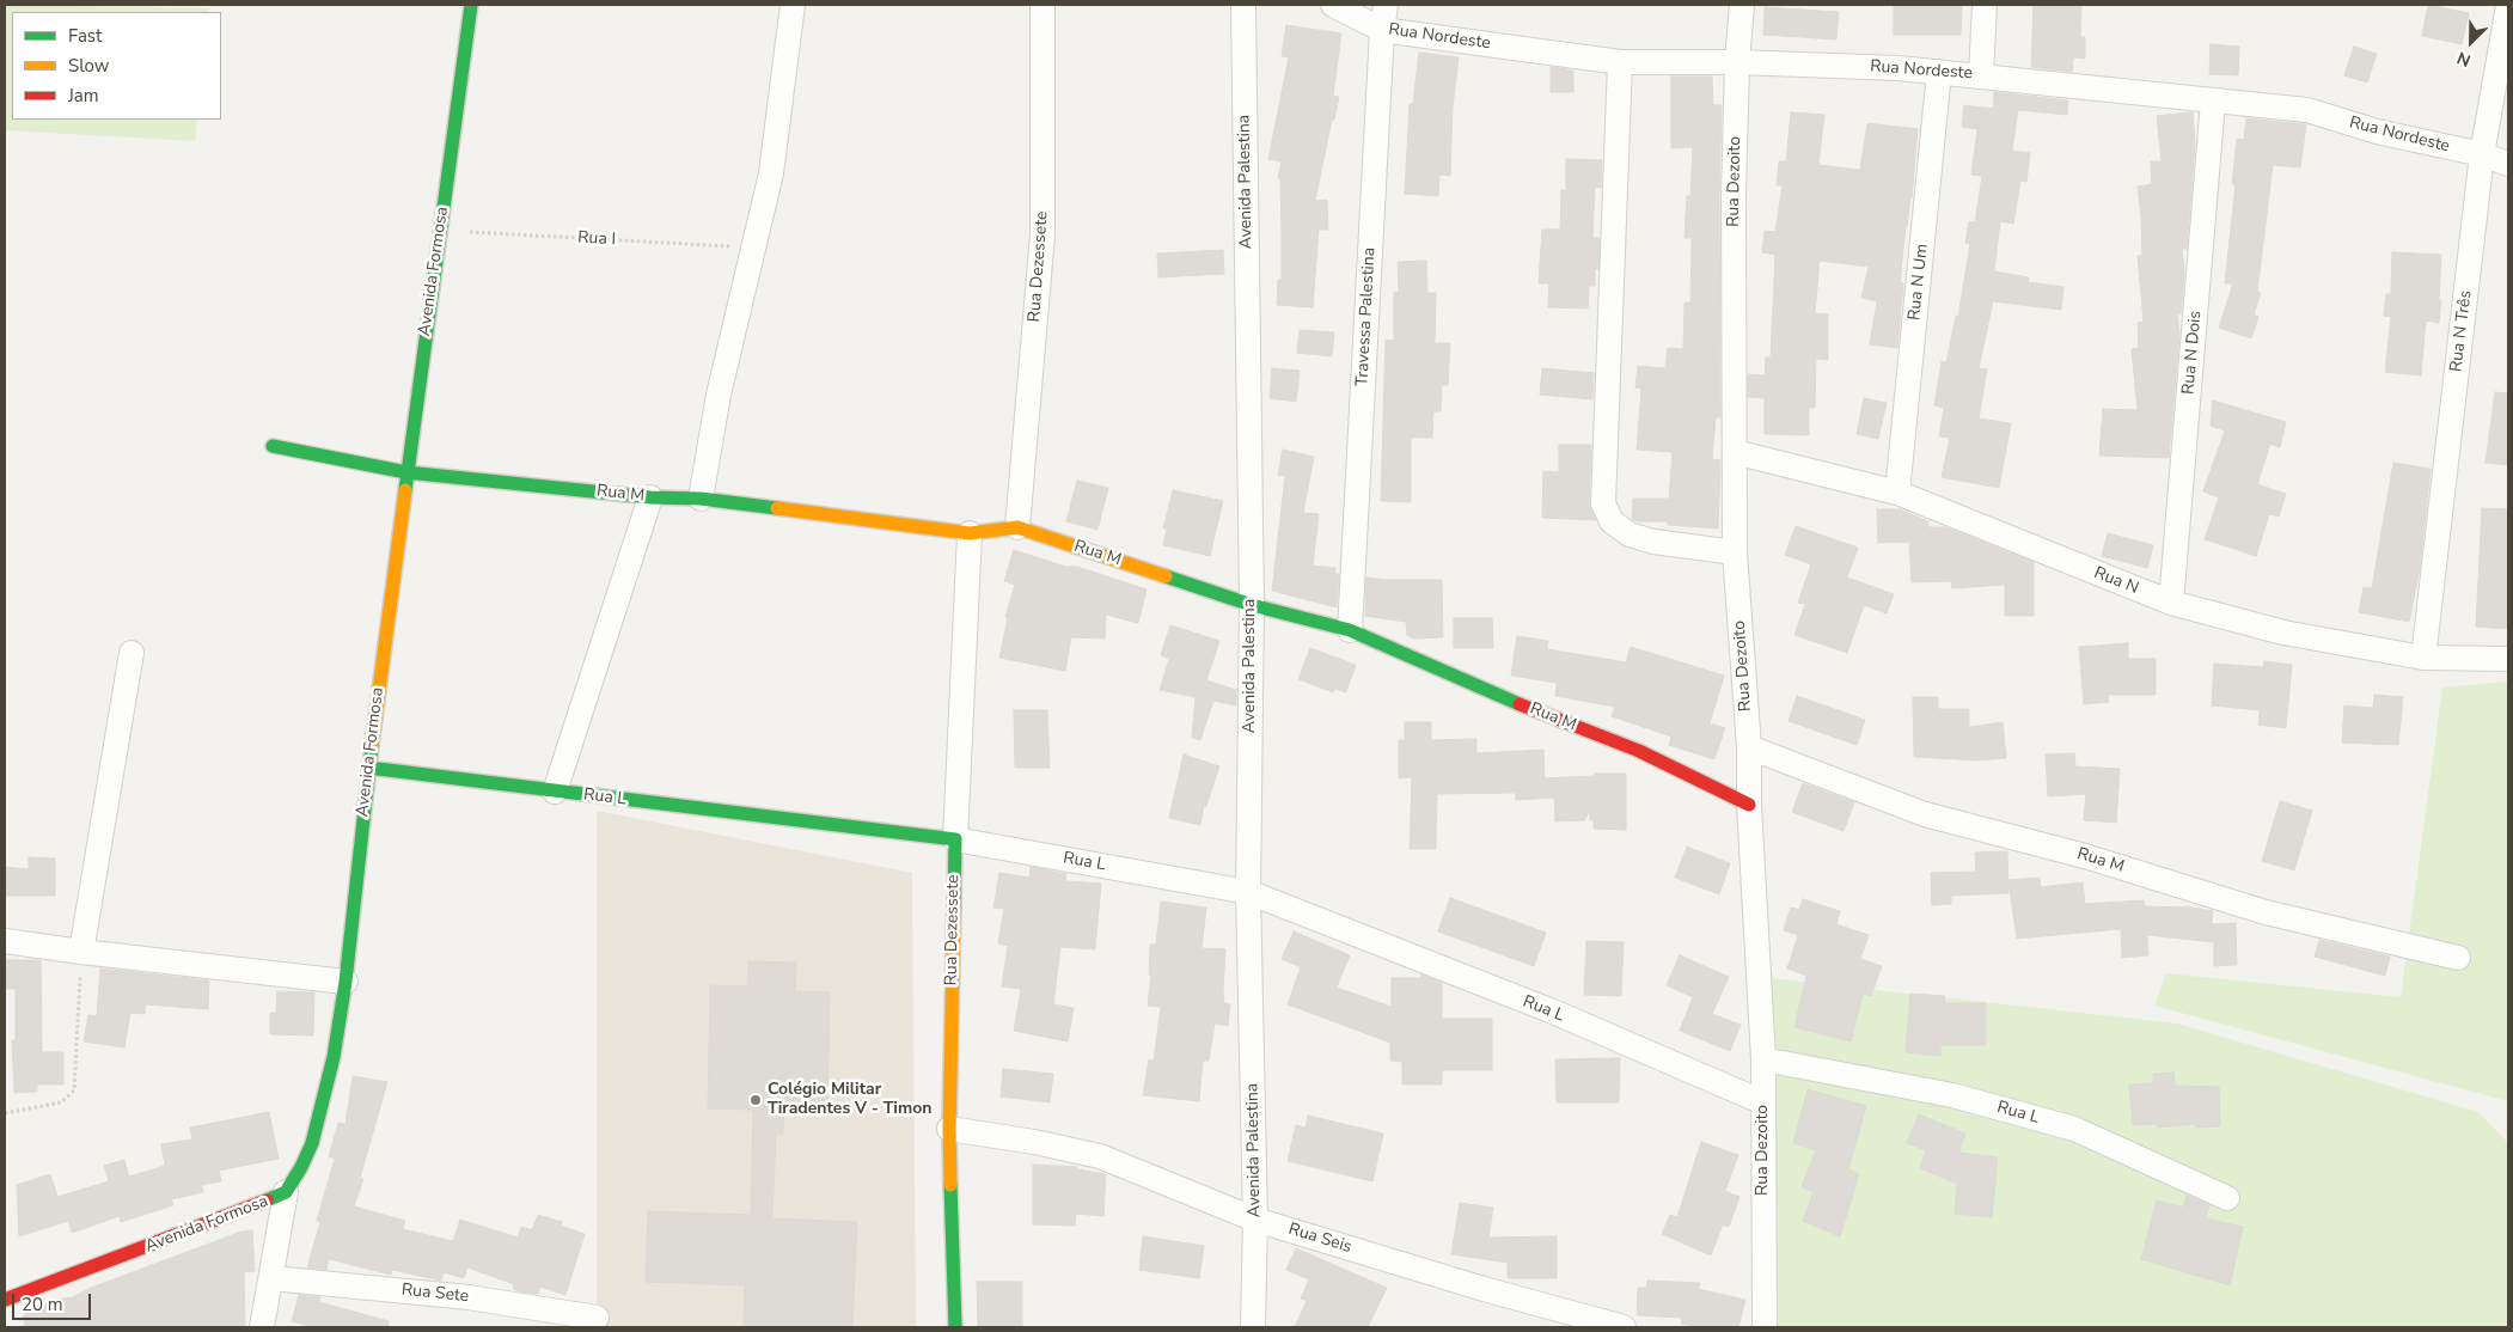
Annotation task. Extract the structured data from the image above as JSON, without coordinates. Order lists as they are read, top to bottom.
{
  "streets": {
    "street": [
      "Rua Nordeste",
      "Avenida Palestina",
      "Rua Dezoito",
      "Rua Dezessete",
      "Avenida Formosa",
      "Rua N Um",
      "Travessa Palestina",
      "Rua N Três",
      "Rua N Dois",
      "Rua M",
      "Rua N",
      "Rua L",
      "Rua Seis",
      "Rua Sete"
    ],
    "path": ["Rua I"]
  },
  "crossings": [
    ["Rua Nordeste", "Rua Dezoito"],
    ["Rua Nordeste", "Rua N Um"],
    ["Rua Nordeste", "Travessa Palestina"],
    ["Rua Nordeste", "Rua N Três"],
    ["Rua Nordeste", "Rua N Dois"],
    ["Avenida Palestina", "Rua M"],
    ["Avenida Palestina", "Rua L"],
    ["Avenida Palestina", "Rua Seis"],
    ["Rua Dezoito", "Rua M"],
    ["Rua Dezoito", "Rua N"],
    ["Rua Dezoito", "Rua L"],
    ["Rua I", "Avenida Formosa"],
    ["Rua Dezessete", "Rua M"],
    ["Rua Dezessete", "Rua L"],
    ["Rua Dezessete", "Rua Seis"],
    ["Avenida Formosa", "Rua M"],
    ["Avenida Formosa", "Rua L"],
    ["Rua N Um", "Rua N"],
    ["Travessa Palestina", "Rua M"],
    ["Rua N Três", "Rua N"],
    ["Rua N Dois", "Rua N"]
  ],
  "places": ["Colégio Militar Tiradentes V - Timon"],
  "legend": ["Fast", "Slow", "Jam"],
  "scale_bar": "20 m",
  "north": "bottom left"
}
